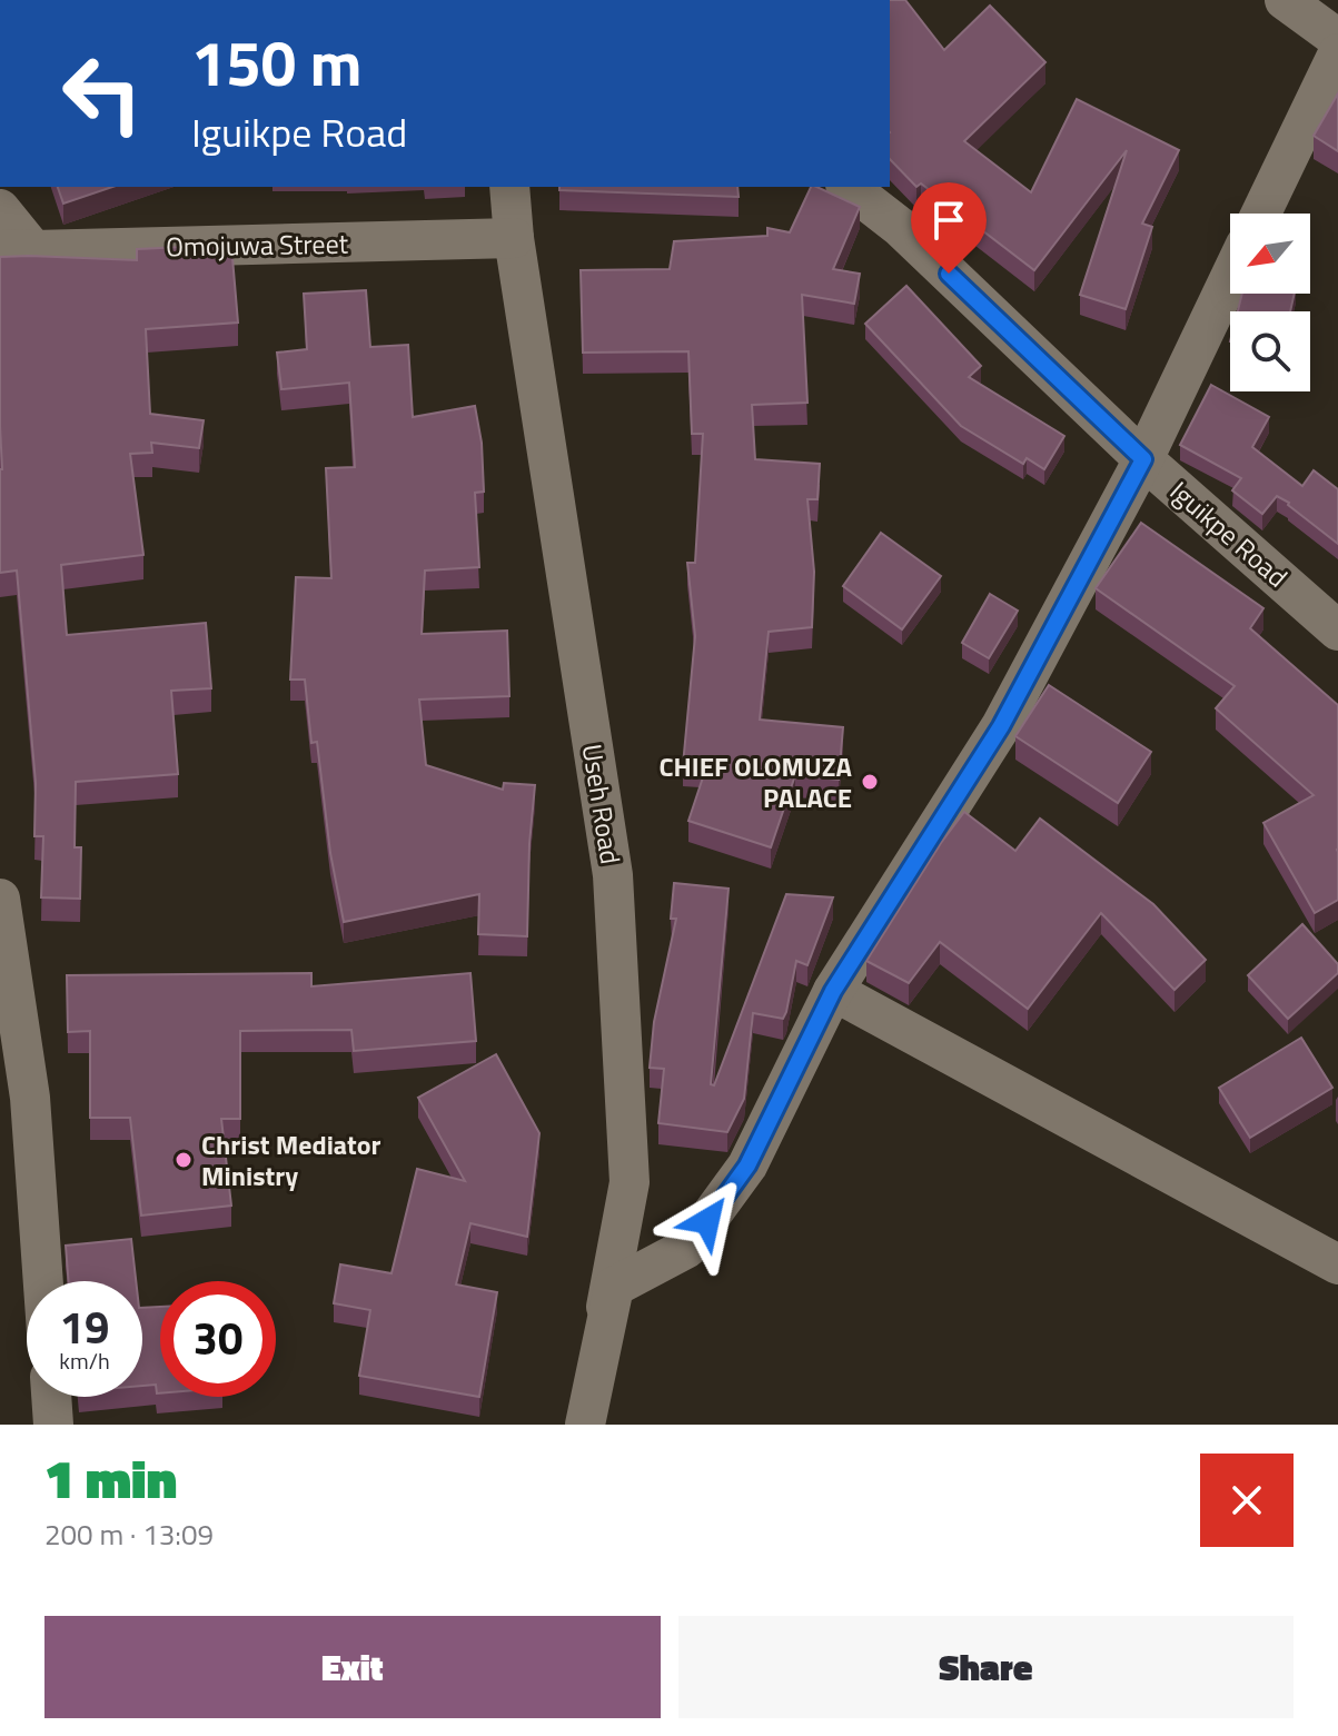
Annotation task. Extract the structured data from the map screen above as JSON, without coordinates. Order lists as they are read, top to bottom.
{
  "streets": {
    "street": ["Omojuwa Street", "Iguikpe Road", "Useh Road"]
  },
  "crossings": [
    ["Omojuwa Street", "Useh Road"]
  ],
  "places": ["CHIEF OLOMUZA PALACE", "Christ Mediator Ministry"],
  "north": "bottom left",
  "page": {
    "turn": ["150 m", "Iguikpe Road"],
    "speed": "19 km/h",
    "limit": "30",
    "heading": ["1 min", "200 m · 13:09"],
    "buttons": ["Exit", "Share"]
  }
}
